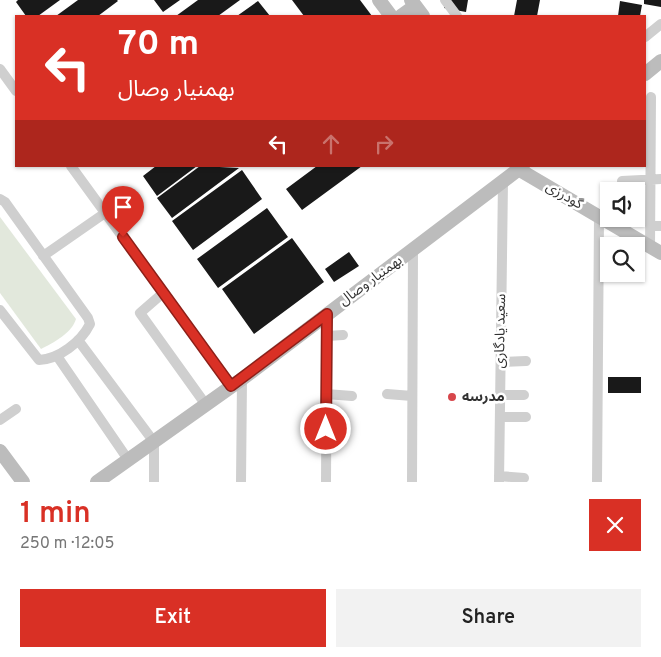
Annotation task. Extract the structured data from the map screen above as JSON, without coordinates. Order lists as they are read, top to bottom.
{
  "streets": {
    "main road": ["گودرزی", "بهمنیار وصال"],
    "street": ["سعید یادگاری"]
  },
  "crossings": [
    ["گودرزی", "بهمنیار وصال"],
    ["گودرزی", "سعید یادگاری"],
    ["بهمنیار وصال", "سعید یادگاری"]
  ],
  "places": ["مدرسه"],
  "page": {
    "turn": ["70 m", "بهمنیار وصال"],
    "heading": ["1 min", "250 m · 12:05"],
    "buttons": ["Exit", "Share"]
  }
}
